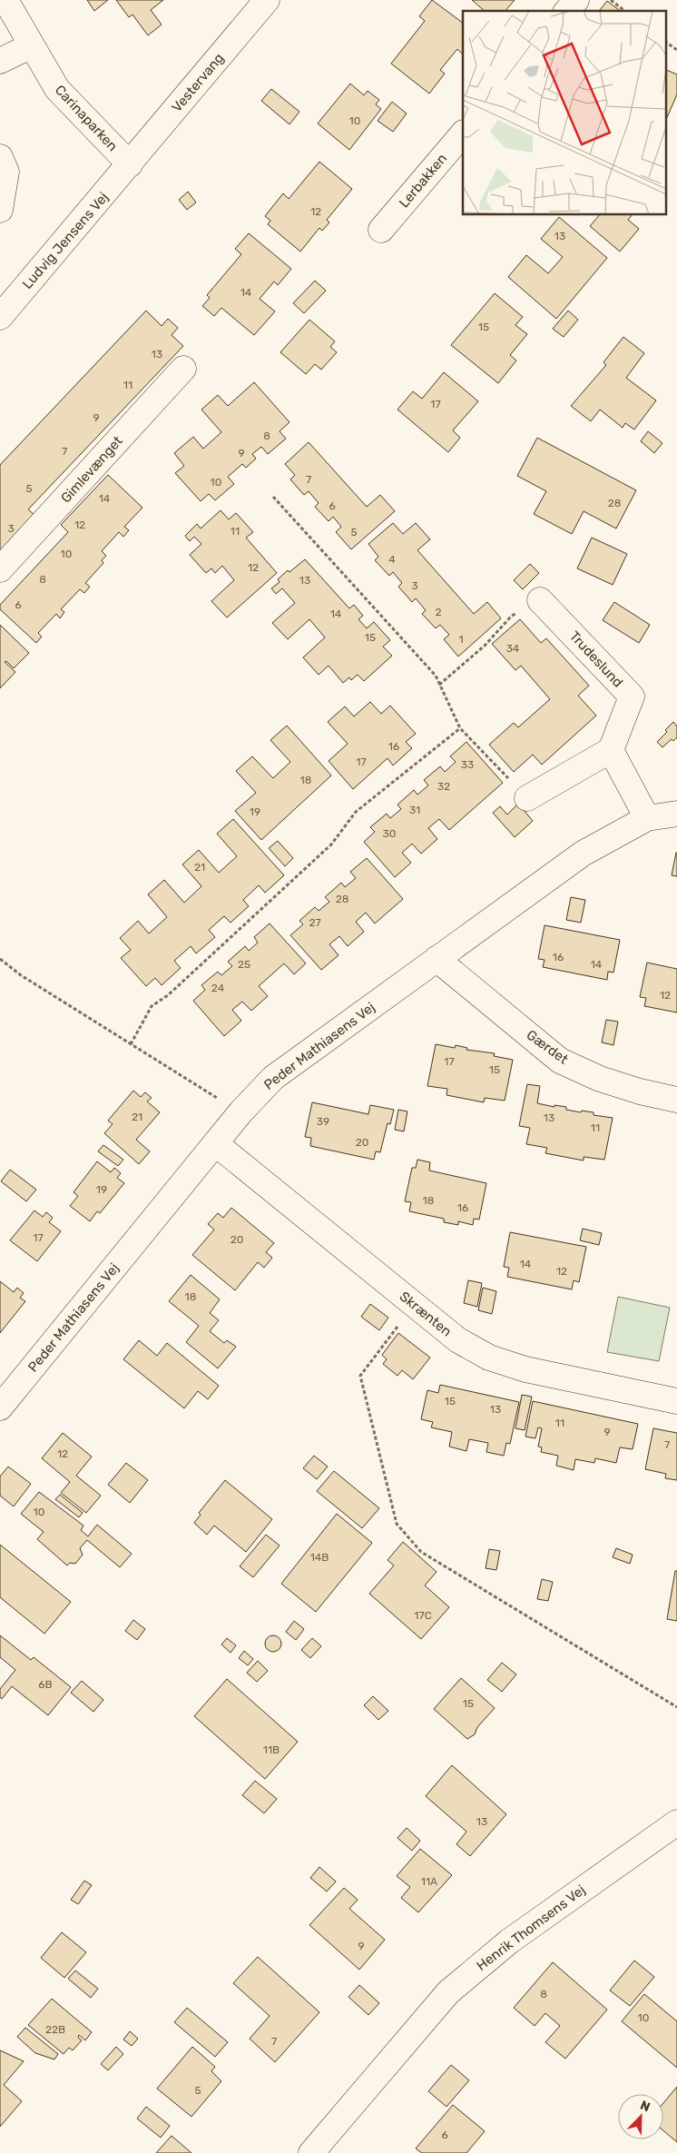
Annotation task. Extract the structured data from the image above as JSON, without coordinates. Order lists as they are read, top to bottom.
{
  "streets": {
    "street": [
      "Vestervang",
      "Carinaparken",
      "Lerbakken",
      "Ludvig Jensens Vej",
      "Gimlevænget",
      "Trudeslund",
      "Peder Mathiasens Vej",
      "Gærdet",
      "Skrænten",
      "Henrik Thomsens Vej"
    ]
  },
  "crossings": [
    ["Vestervang", "Carinaparken"],
    ["Vestervang", "Ludvig Jensens Vej"],
    ["Carinaparken", "Ludvig Jensens Vej"],
    ["Peder Mathiasens Vej", "Gærdet"],
    ["Peder Mathiasens Vej", "Skrænten"]
  ],
  "house_numbers": [
    "10",
    "12",
    "13",
    "14",
    "15",
    "13",
    "11",
    "17",
    "9",
    "8",
    "7",
    "9",
    "7",
    "10",
    "5",
    "14",
    "28",
    "6",
    "12",
    "3",
    "11",
    "5",
    "10",
    "4",
    "12",
    "8",
    "13",
    "3",
    "6",
    "2",
    "14",
    "15",
    "1",
    "34",
    "16",
    "17",
    "33",
    "18",
    "32",
    "31",
    "19",
    "30",
    "21",
    "28",
    "27",
    "16",
    "25",
    "14",
    "24",
    "12",
    "17",
    "15",
    "21",
    "13",
    "39",
    "11",
    "20",
    "19",
    "18",
    "16",
    "17",
    "20",
    "14",
    "12",
    "18",
    "15",
    "13",
    "11",
    "9",
    "7",
    "12",
    "10",
    "14B",
    "17C",
    "6B",
    "15",
    "11B",
    "13",
    "11A",
    "9",
    "8",
    "10",
    "22B",
    "7",
    "5",
    "6"
  ],
  "north": "top right"
}
